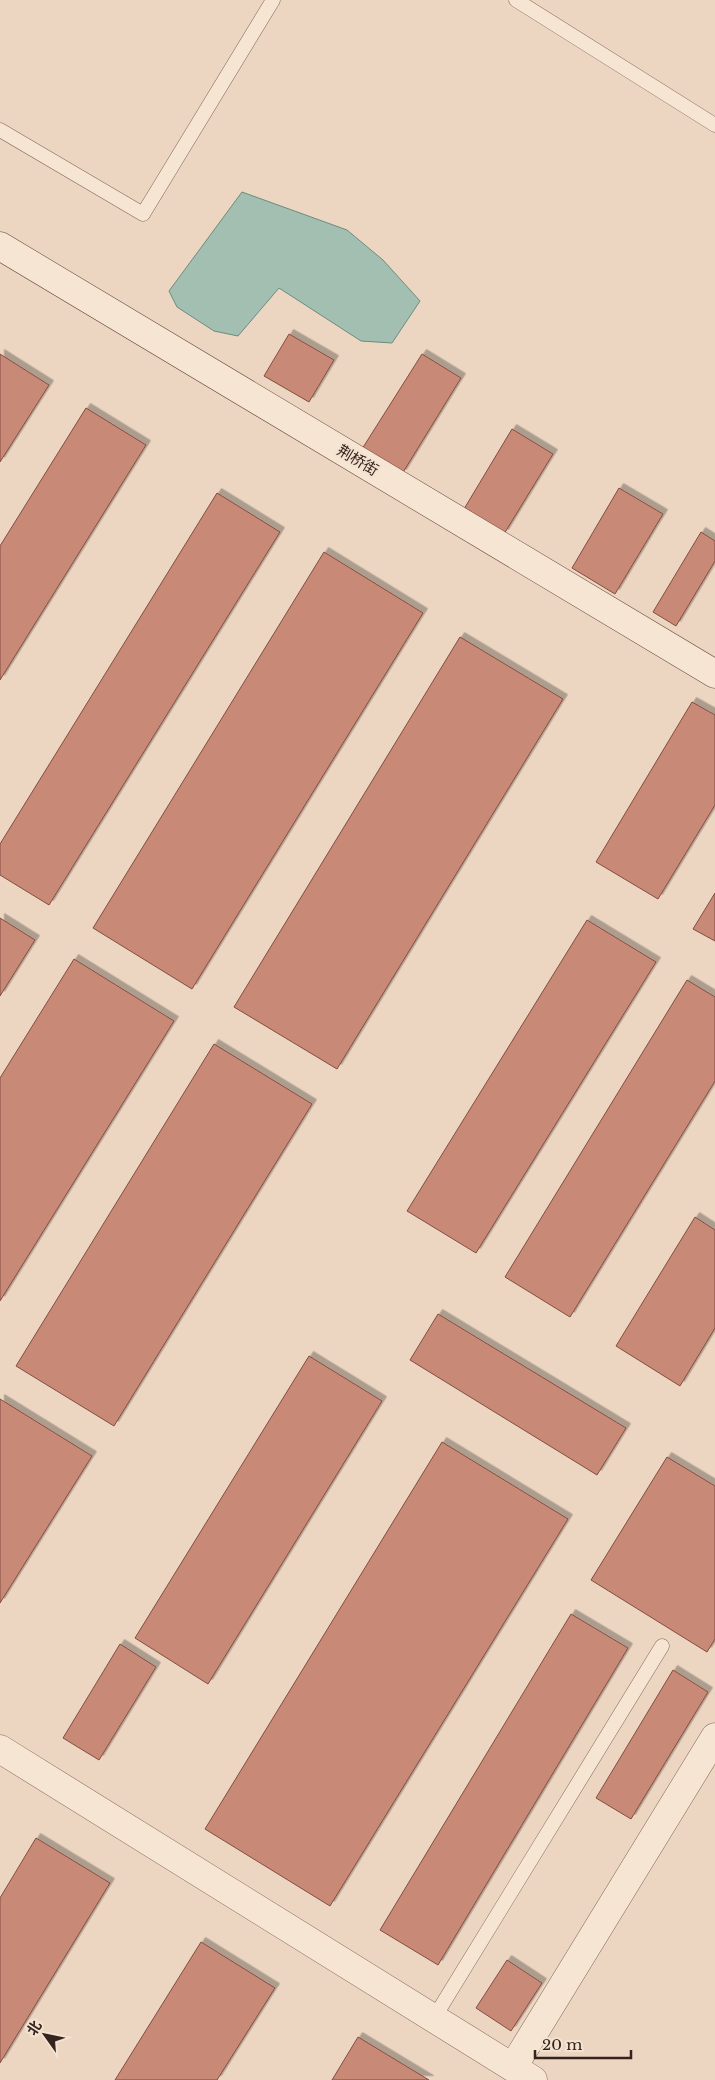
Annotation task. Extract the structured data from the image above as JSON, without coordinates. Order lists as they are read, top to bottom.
{
  "streets": {
    "street": ["荆桥街"]
  },
  "scale_bar": "20 m",
  "north": "top left"
}
